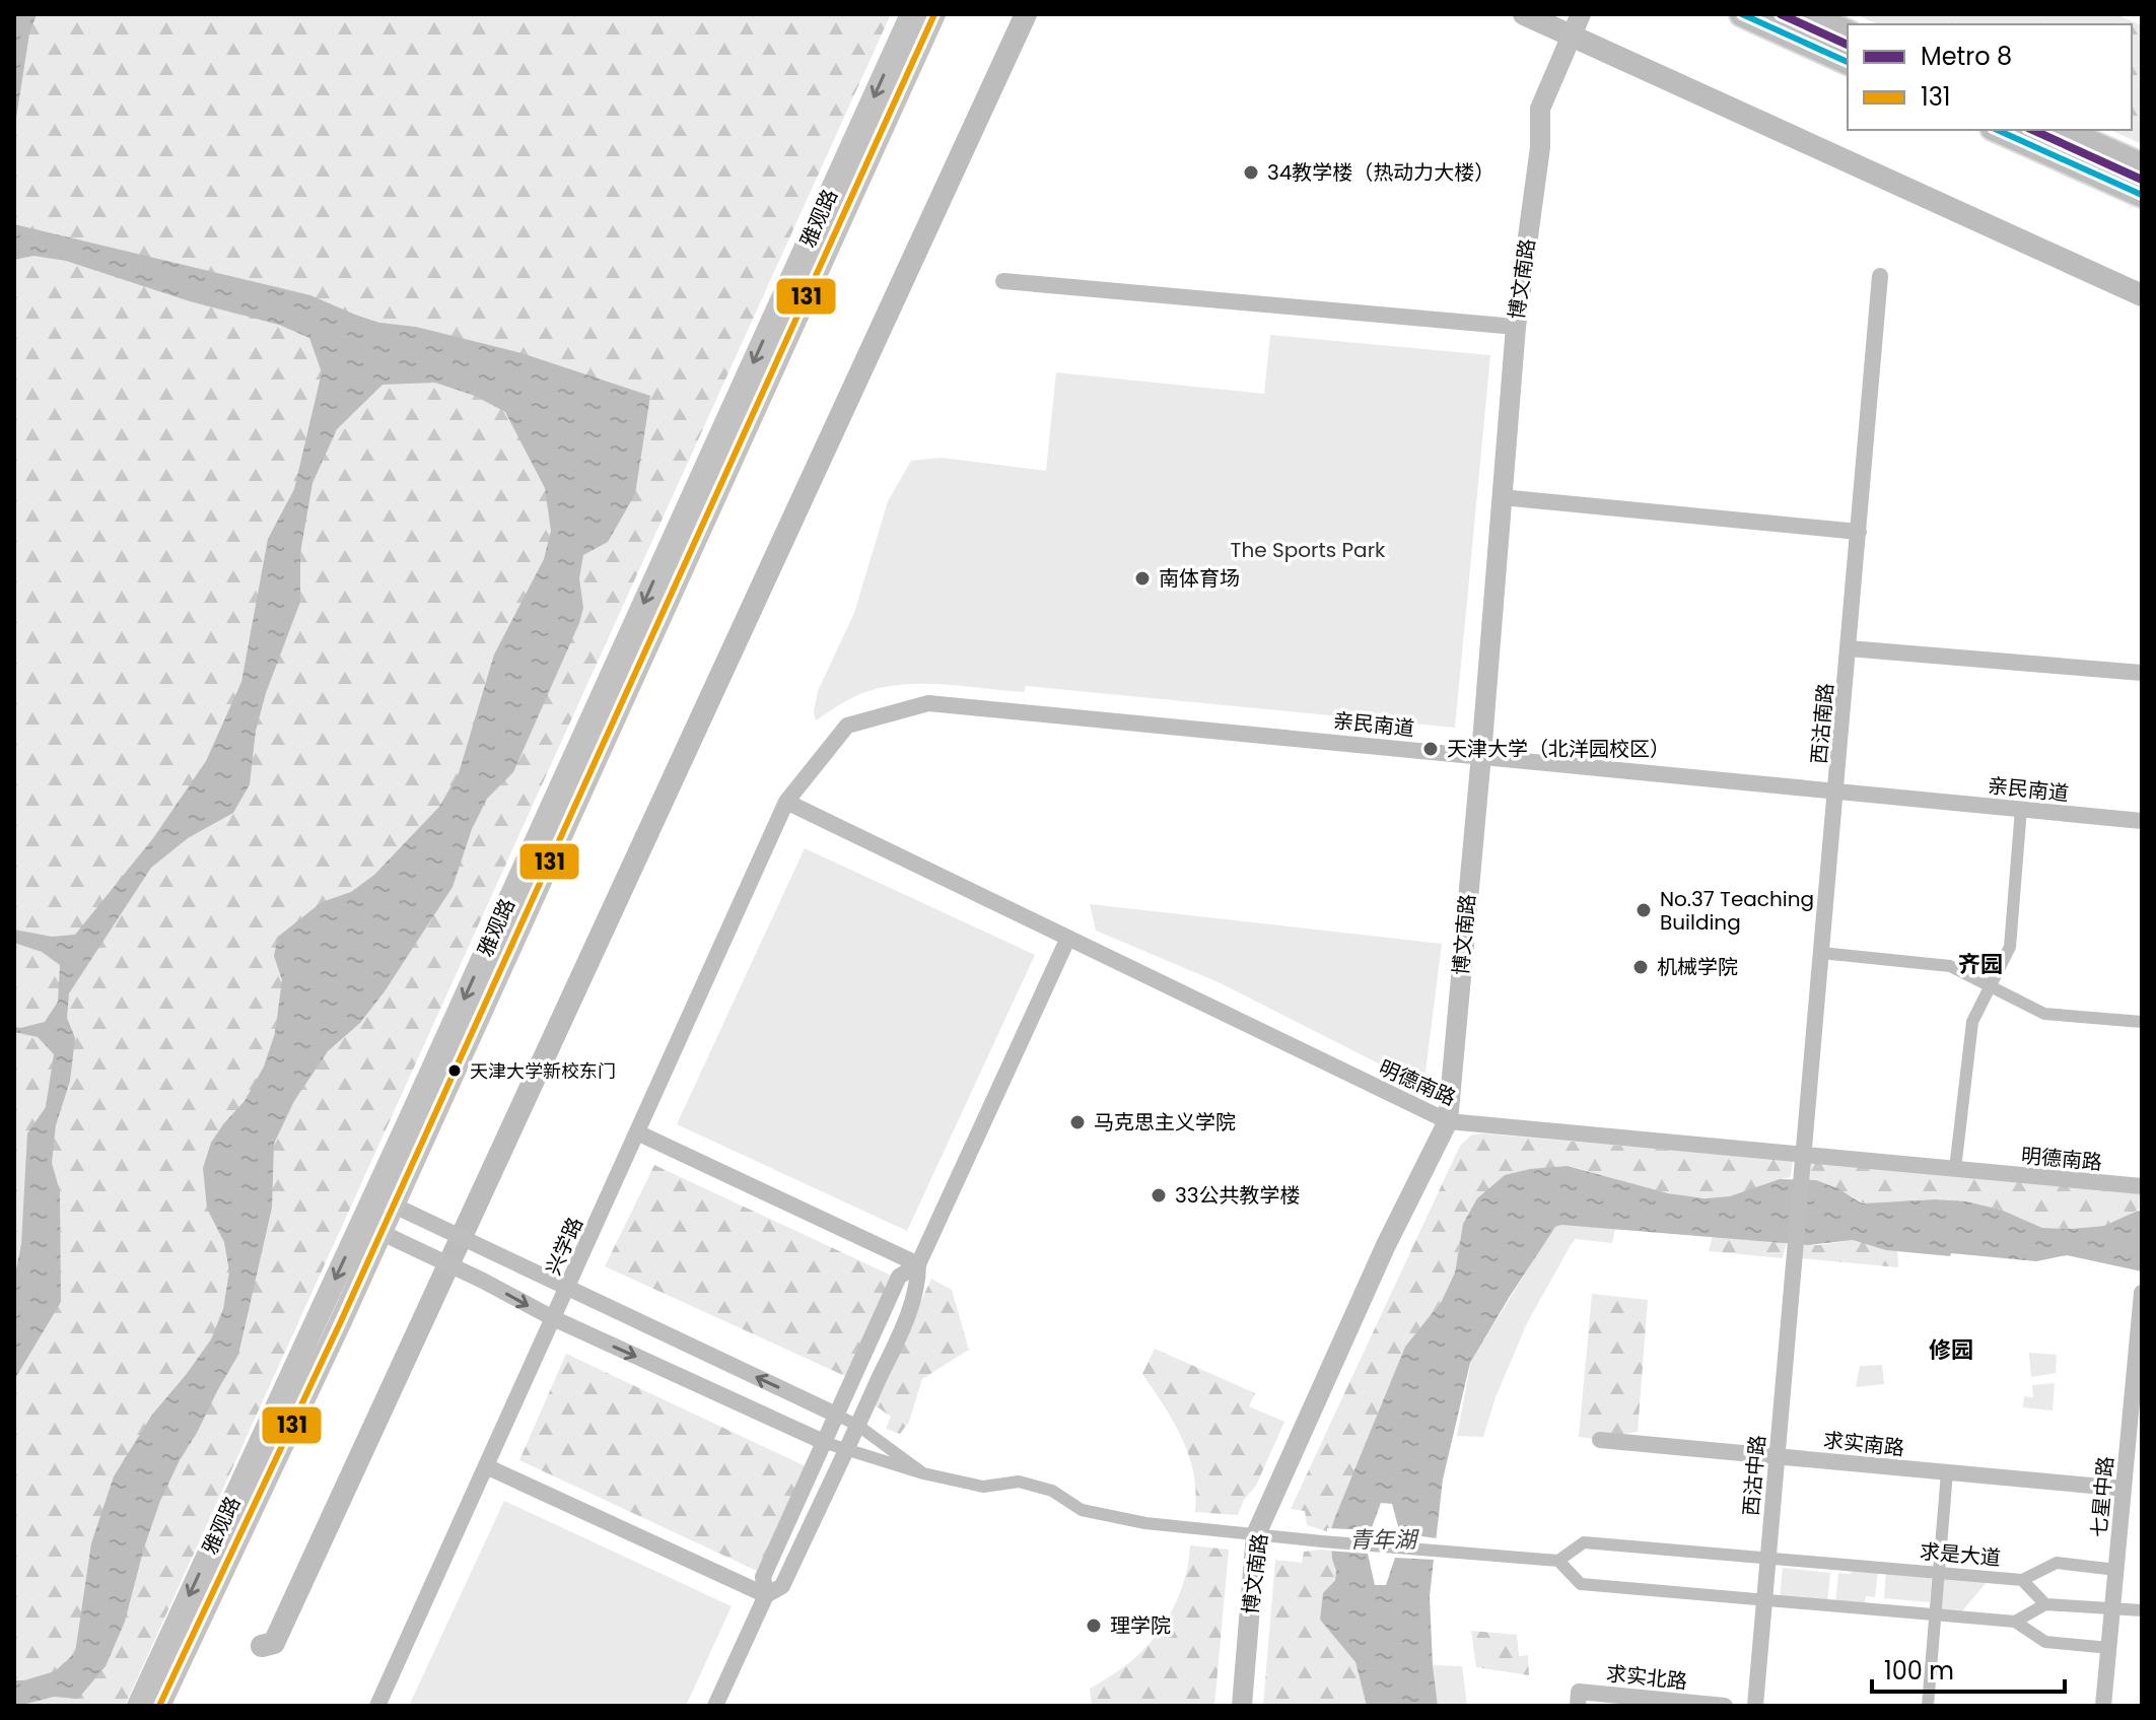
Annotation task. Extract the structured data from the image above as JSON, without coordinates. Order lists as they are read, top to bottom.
{
  "streets": {
    "main road": ["雅观路"],
    "street": [
      "博文南路",
      "西沽南路",
      "亲民南道",
      "明德南路",
      "兴学路",
      "求实南路",
      "西沽中路",
      "七星中路",
      "求是大道",
      "求实北路"
    ]
  },
  "crossings": [
    ["博文南路", "亲民南道"],
    ["博文南路", "明德南路"],
    ["西沽南路", "亲民南道"],
    ["西沽南路", "明德南路"],
    ["西沽南路", "西沽中路"],
    ["亲民南道", "明德南路"],
    ["亲民南道", "兴学路"],
    ["明德南路", "兴学路"],
    ["求实南路", "西沽中路"],
    ["求实南路", "七星中路"],
    ["西沽中路", "求是大道"]
  ],
  "districts": ["齐园", "修园"],
  "water": ["青年湖"],
  "parks": ["The Sports Park"],
  "places": [
    "34教学楼（热动力大楼）",
    "南体育场",
    "天津大学（北洋园校区）",
    "No.37 Teaching Building",
    "机械学院",
    "天津大学新校东门",
    "马克思主义学院",
    "33公共教学楼",
    "理学院"
  ],
  "lines": ["metro line 8", "transit line 131"],
  "legend": ["Metro 8", "131"],
  "scale_bar": "100 m"
}
